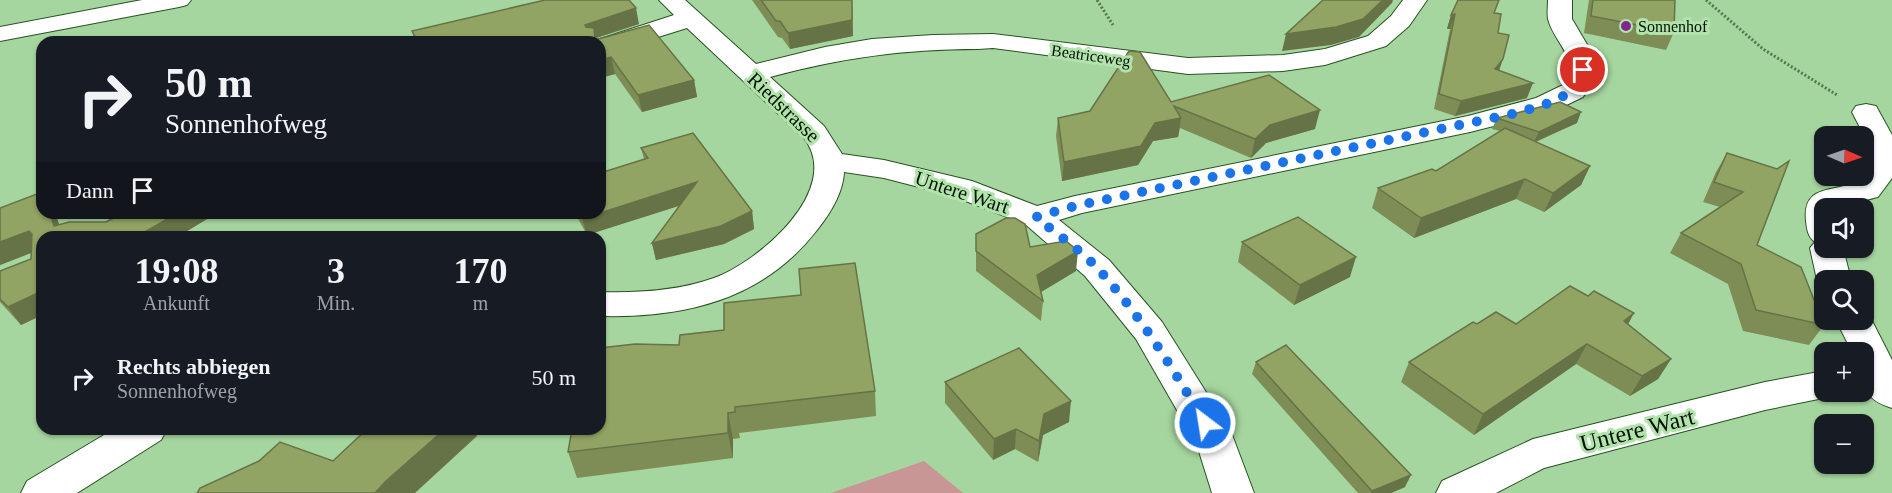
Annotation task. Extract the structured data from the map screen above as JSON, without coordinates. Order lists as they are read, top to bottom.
{
  "streets": {
    "street": ["Beatriceweg", "Riedstrasse", "Untere Wart"]
  },
  "crossings": [
    ["Beatriceweg", "Riedstrasse"],
    ["Riedstrasse", "Untere Wart"]
  ],
  "places": ["Sonnenhof"],
  "north": "right",
  "page": {
    "turn": ["50 m", "Sonnenhofweg"],
    "map_buttons": ["+", "−"],
    "then": "Dann",
    "eta": [
      "19:08",
      "Ankunft",
      "3",
      "Min.",
      "170",
      "m"
    ],
    "list": [
      {
        "name": "Rechts abbiegen",
        "note": "Sonnenhofweg",
        "value": "50 m"
      }
    ]
  }
}
